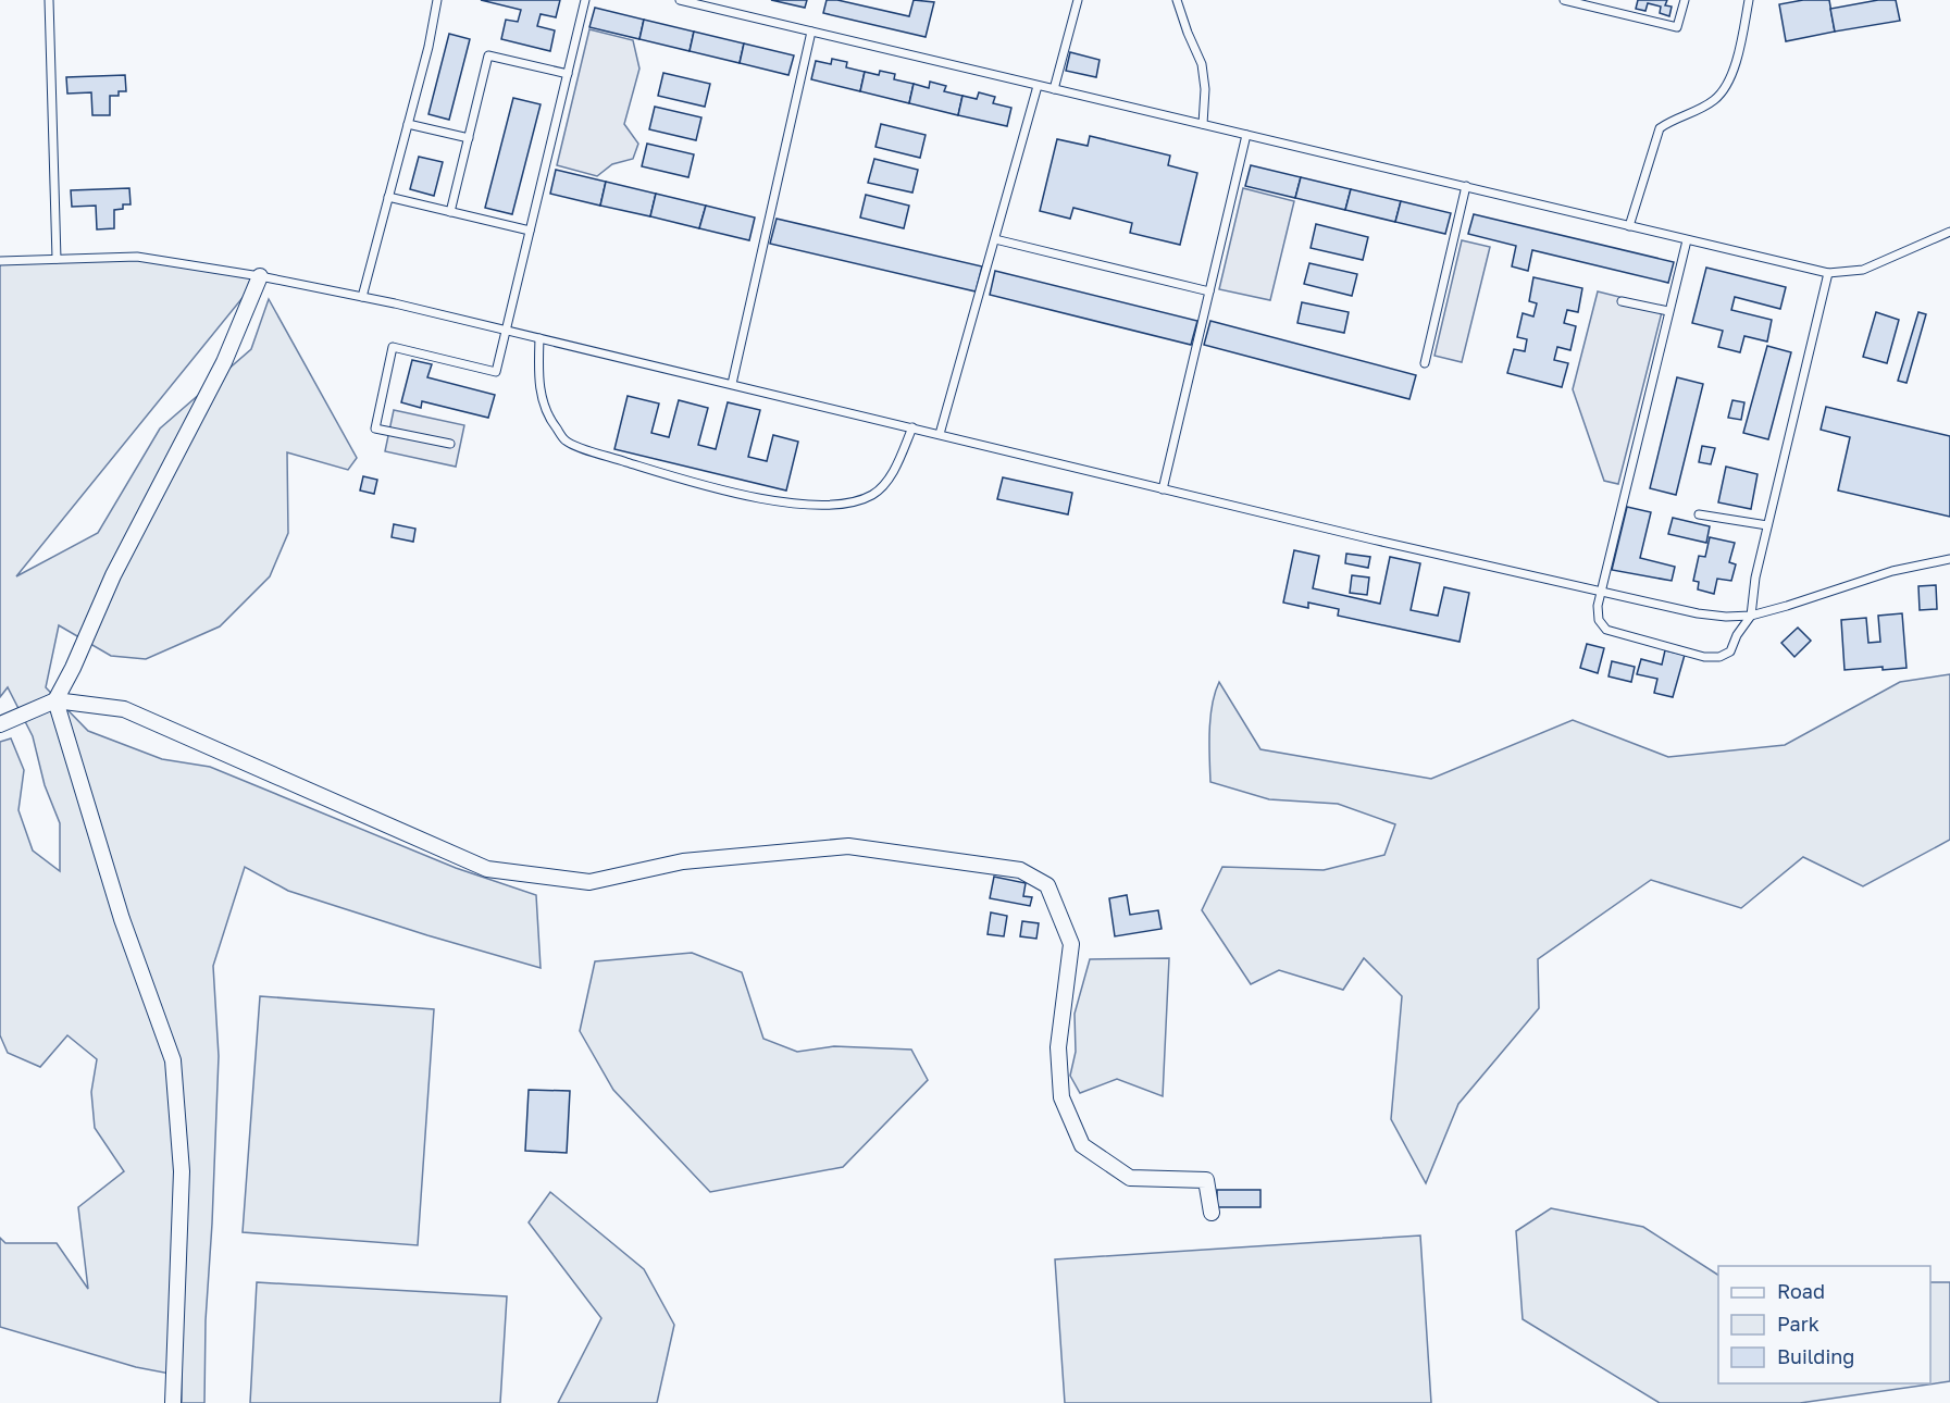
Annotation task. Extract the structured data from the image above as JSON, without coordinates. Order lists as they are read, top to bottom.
{
  "legend": ["Road", "Park", "Building"]
}
